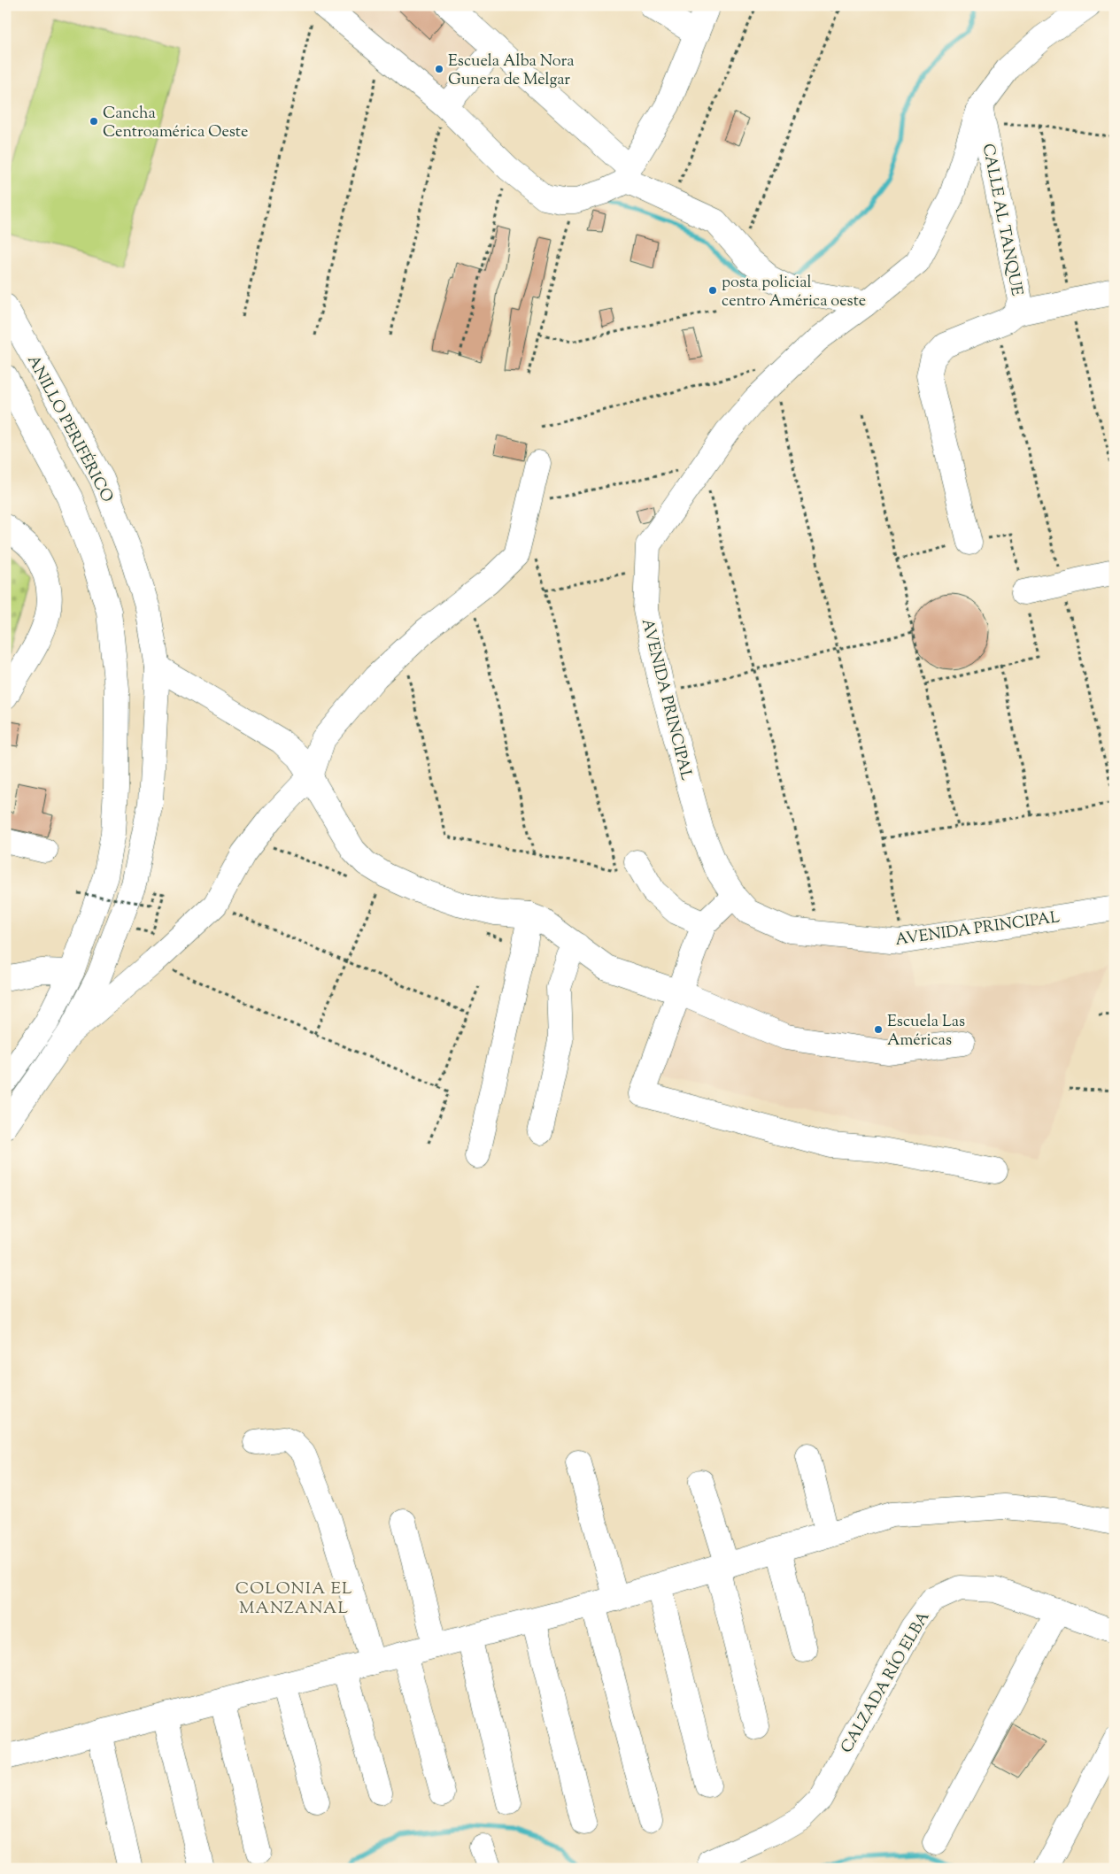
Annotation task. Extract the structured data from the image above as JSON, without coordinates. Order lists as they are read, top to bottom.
{
  "streets": {
    "main road": [
      "CALLE AL TANQUE",
      "ANILLO PERIFÉRICO",
      "AVENIDA PRINCIPAL",
      "CALZADA RÍO ELBA"
    ]
  },
  "crossings": [
    ["CALLE AL TANQUE", "AVENIDA PRINCIPAL"]
  ],
  "districts": ["COLONIA EL MANZANAL"],
  "places": [
    "Escuela Alba Nora Gunera de Melgar",
    "Cancha Centroamérica Oeste",
    "posta policial centro América oeste",
    "Escuela Las Américas"
  ]
}
